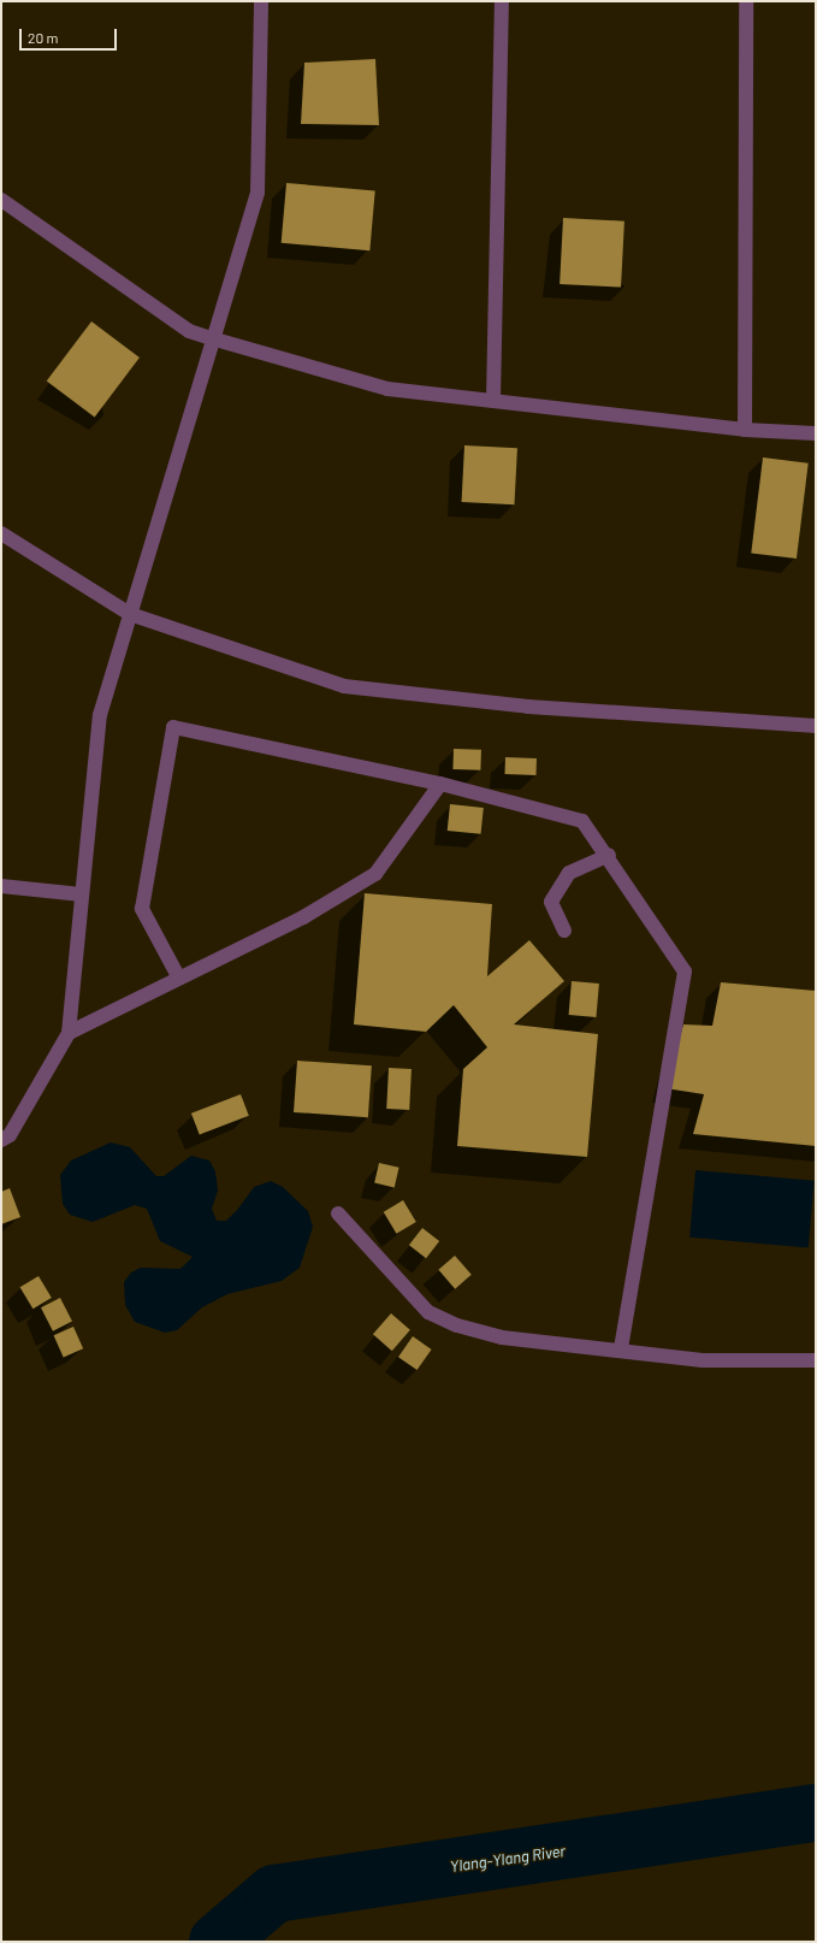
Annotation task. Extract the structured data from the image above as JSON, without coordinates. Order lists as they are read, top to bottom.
{
  "water": ["Ylang-Ylang River"],
  "scale_bar": "20 m"
}
